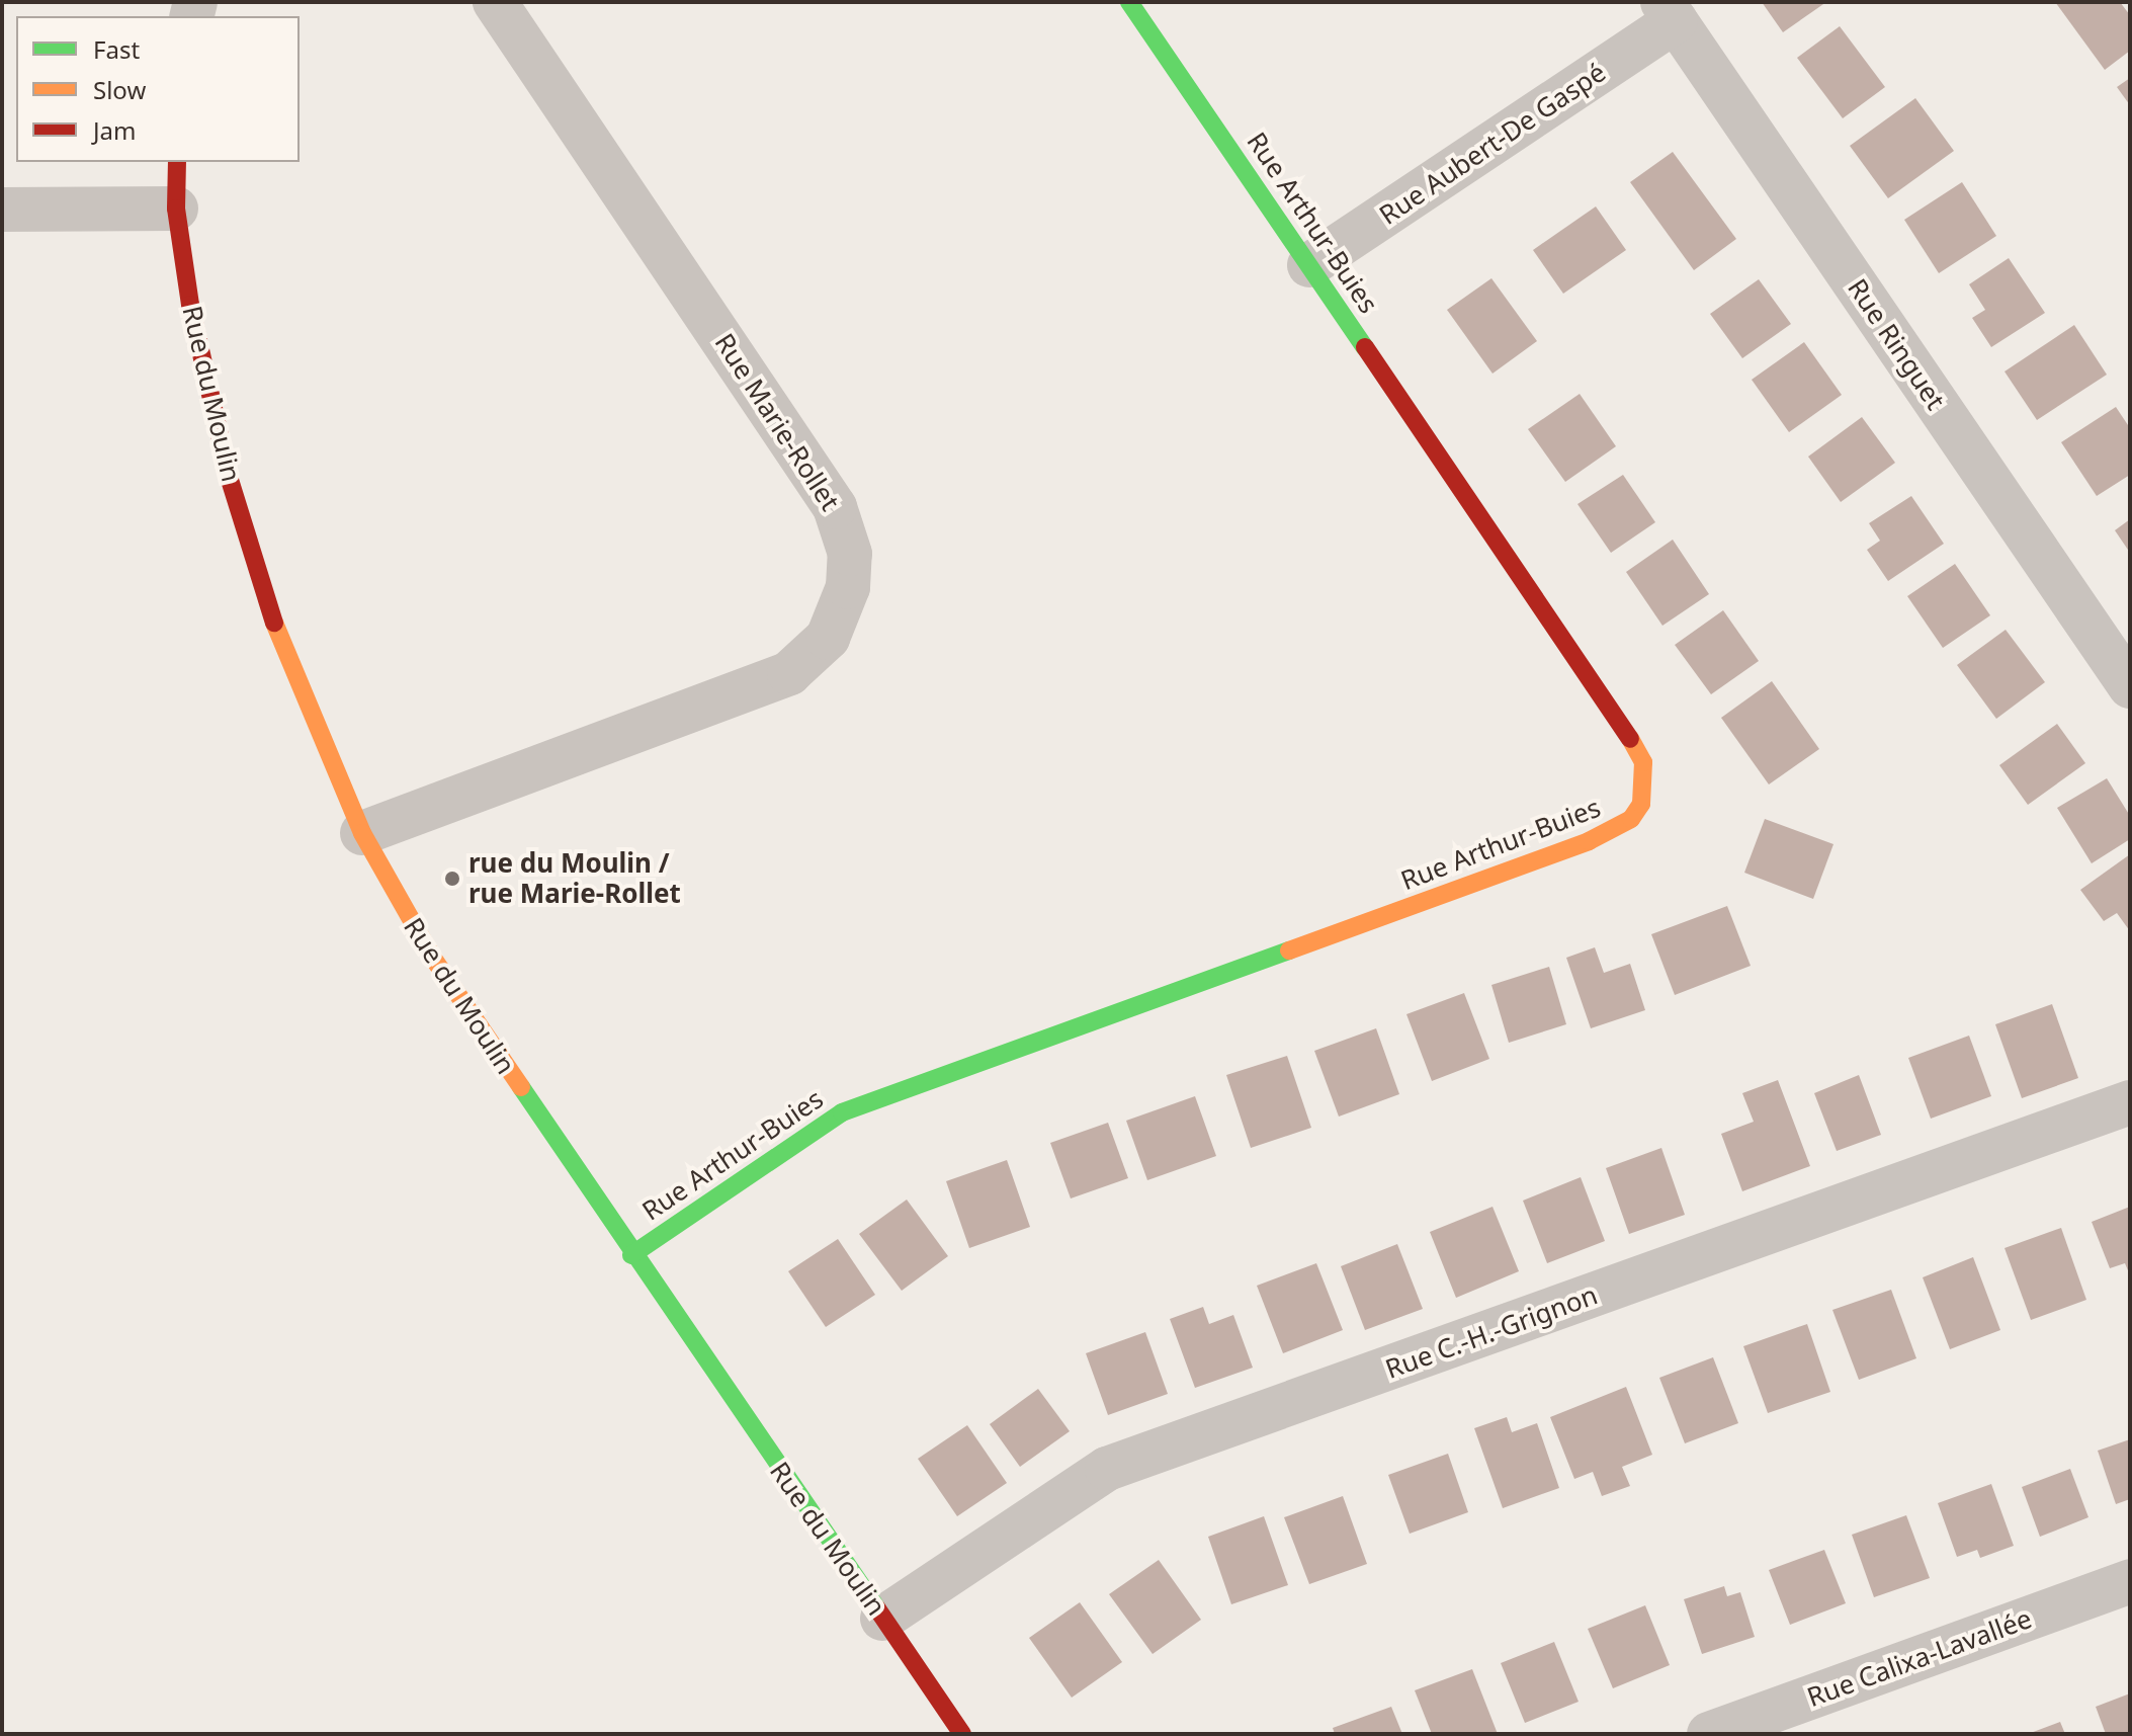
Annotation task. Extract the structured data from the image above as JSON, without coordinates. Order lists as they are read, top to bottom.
{
  "streets": {
    "street": [
      "Rue Aubert-De Gaspé",
      "Rue Arthur-Buies",
      "Rue Ringuet",
      "Rue du Moulin",
      "Rue Marie-Rollet",
      "Rue C.-H.-Grignon",
      "Rue Calixa-Lavallée"
    ]
  },
  "crossings": [
    ["Rue Aubert-De Gaspé", "Rue Arthur-Buies"],
    ["Rue Aubert-De Gaspé", "Rue Ringuet"],
    ["Rue Arthur-Buies", "Rue du Moulin"],
    ["Rue du Moulin", "Rue Marie-Rollet"],
    ["Rue du Moulin", "Rue C.-H.-Grignon"]
  ],
  "places": ["rue du Moulin / rue Marie-Rollet"],
  "legend": ["Fast", "Slow", "Jam"]
}
